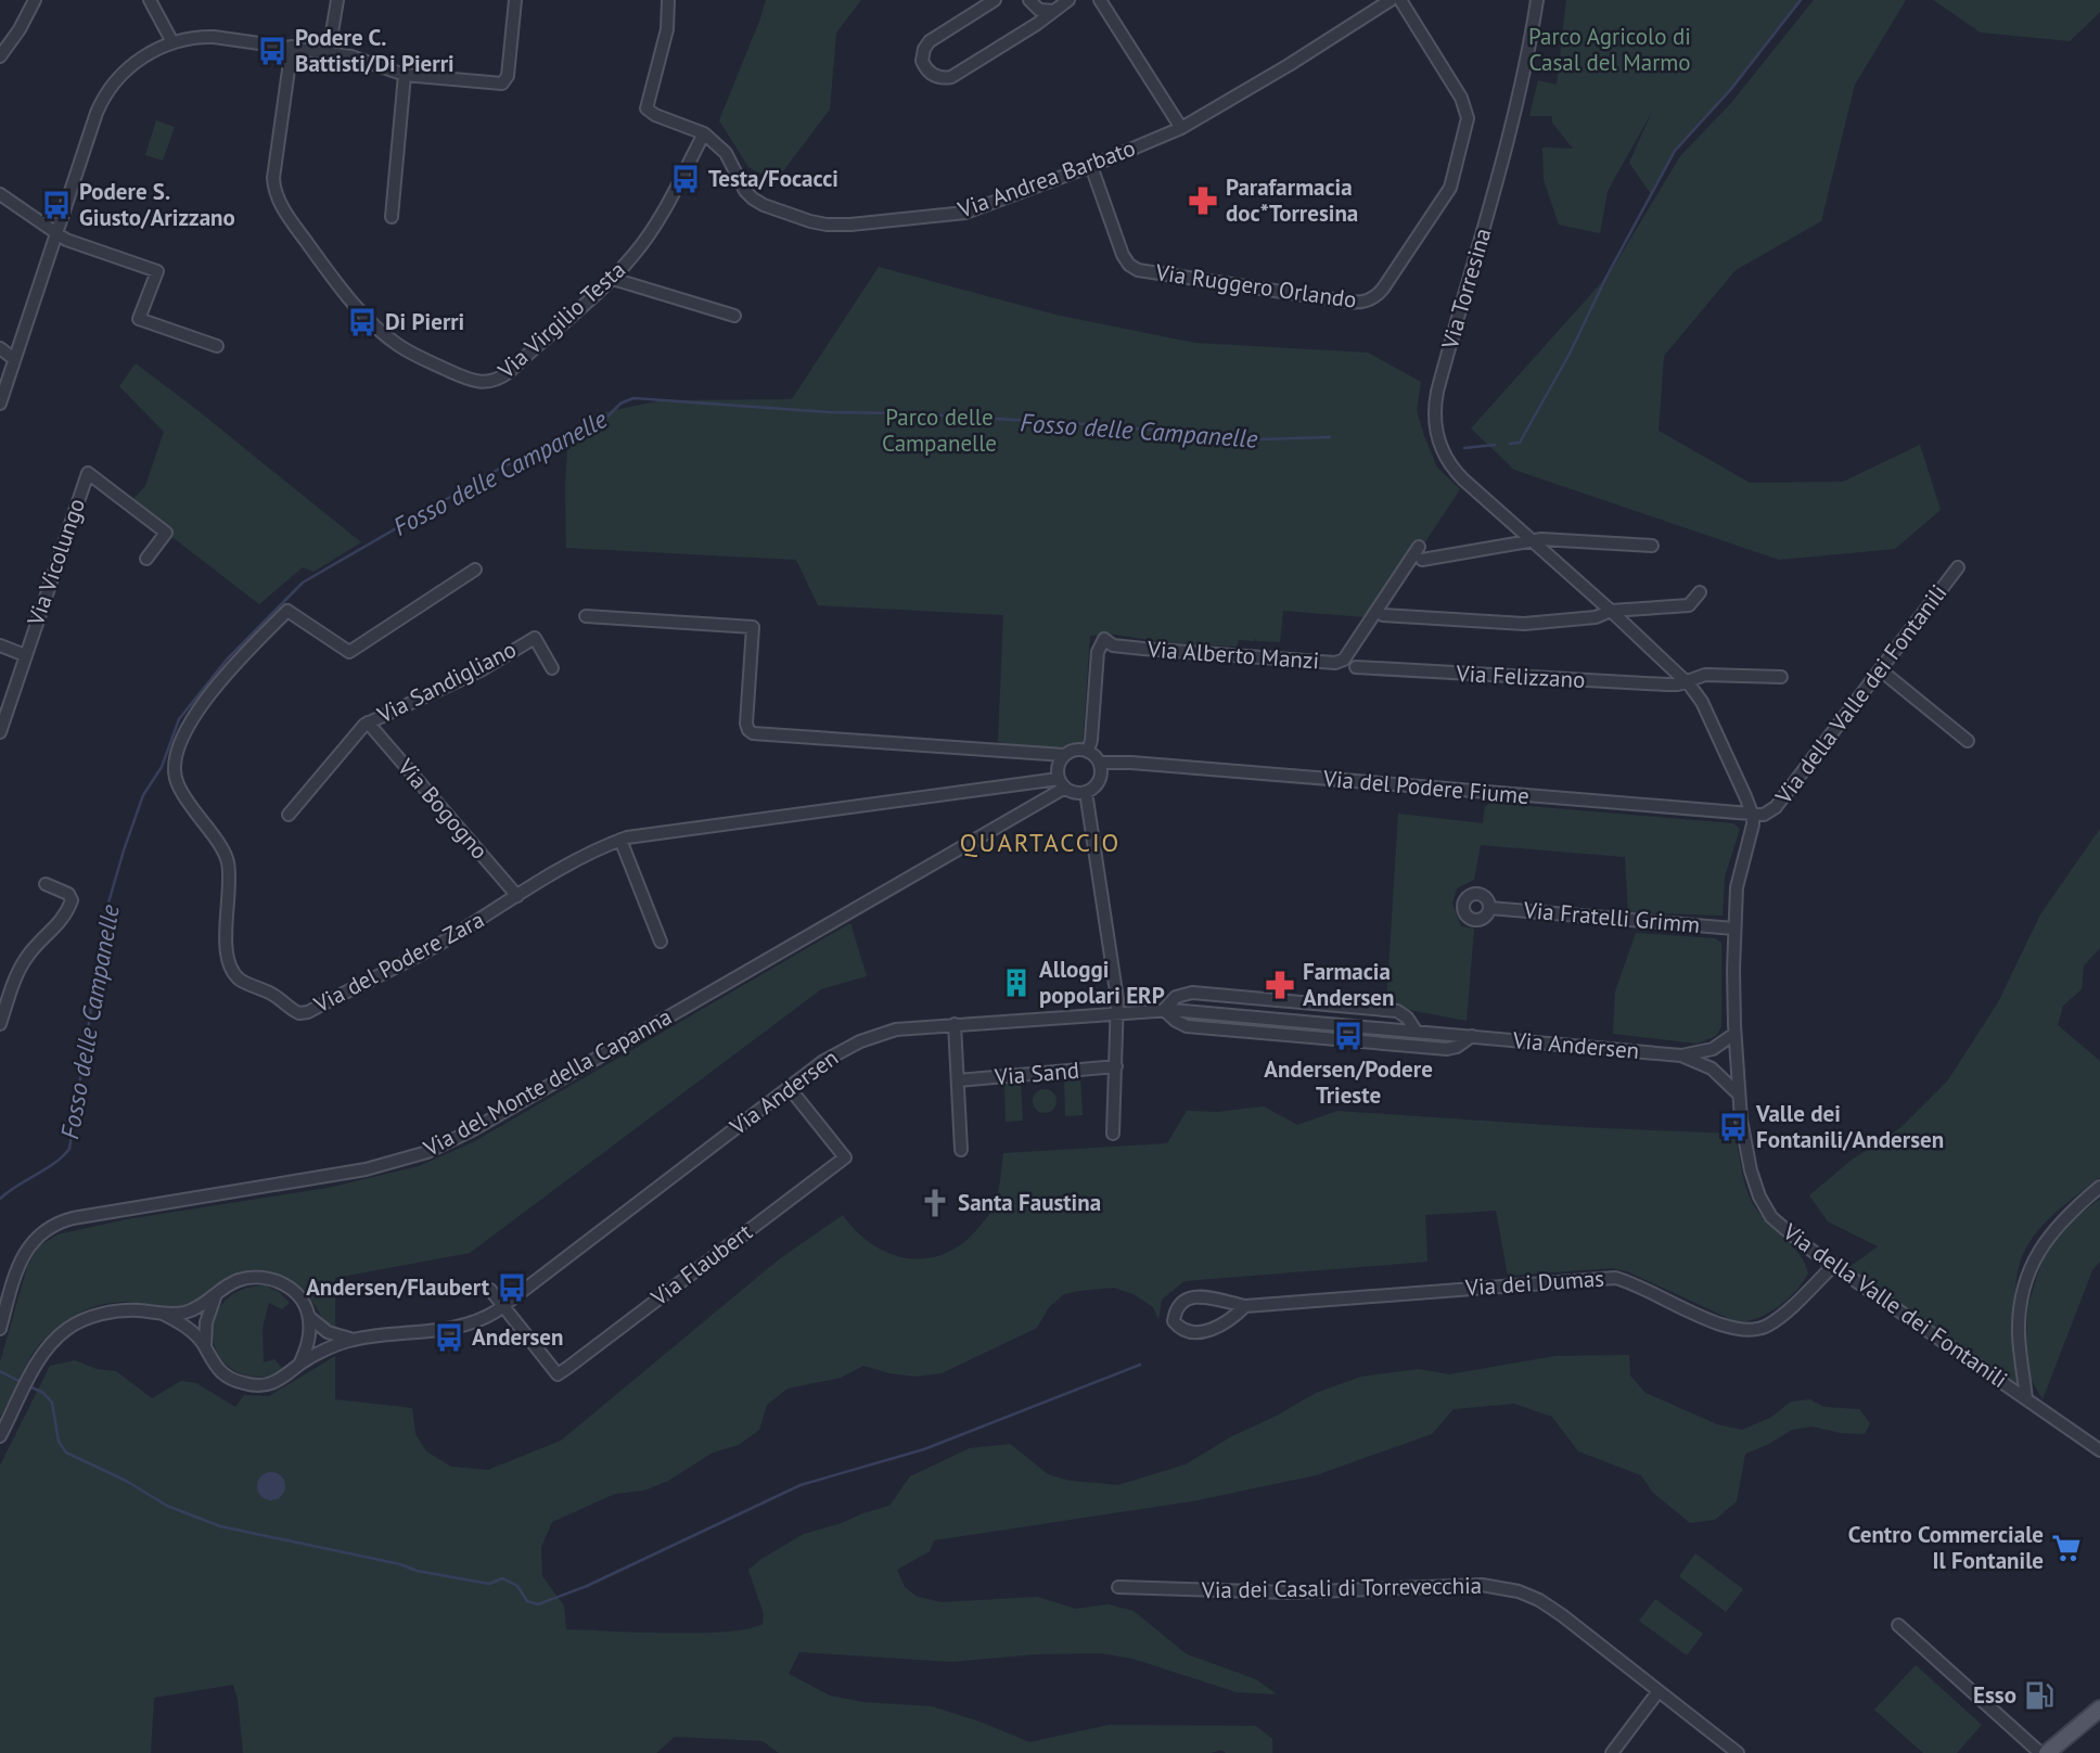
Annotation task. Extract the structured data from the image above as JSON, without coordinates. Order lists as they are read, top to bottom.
{
  "streets": {
    "street": [
      "Via Andrea Barbato",
      "Via Ruggero Orlando",
      "Via Torresina",
      "Via Virgilio Testa",
      "Via Vicolungo",
      "Via Alberto Manzi",
      "Via Felizzano",
      "Via Sandigliano",
      "Via della Valle dei Fontanili",
      "Via del Podere Fiume",
      "Via Bogogno",
      "Via Fratelli Grimm",
      "Via del Podere Zara",
      "Via Andersen",
      "Via Sand",
      "Via del Monte della Capanna",
      "Via Flaubert",
      "Via dei Dumas",
      "Via dei Casali di Torrevecchia"
    ]
  },
  "crossings": [
    ["Via Andrea Barbato", "Via Ruggero Orlando"],
    ["Via Andrea Barbato", "Via Virgilio Testa"],
    ["Via Torresina", "Via Felizzano"],
    ["Via Torresina", "Via della Valle dei Fontanili"],
    ["Via Torresina", "Via del Podere Fiume"],
    ["Via Alberto Manzi", "Via del Podere Fiume"],
    ["Via Alberto Manzi", "Via del Podere Zara"],
    ["Via Alberto Manzi", "Via del Monte della Capanna"],
    ["Via Sandigliano", "Via Bogogno"],
    ["Via della Valle dei Fontanili", "Via del Podere Fiume"],
    ["Via della Valle dei Fontanili", "Via Fratelli Grimm"],
    ["Via della Valle dei Fontanili", "Via Andersen"],
    ["Via della Valle dei Fontanili", "Via dei Dumas"],
    ["Via del Podere Fiume", "Via del Podere Zara"],
    ["Via del Podere Fiume", "Via del Monte della Capanna"],
    ["Via Bogogno", "Via del Podere Zara"],
    ["Via del Podere Zara", "Via del Monte della Capanna"],
    ["Via Andersen", "Via Flaubert"]
  ],
  "districts": ["QUARTACCIO"],
  "water": ["Fosso delle Campanelle"],
  "parks": ["Parco Agricolo di Casal del Marmo", "Parco delle Campanelle"],
  "places": {
    "bus stop": [
      "Podere C. Battisti/Di Pierri",
      "Testa/Focacci",
      "Podere S. Giusto/Arizzano",
      "Di Pierri",
      "Andersen/Podere Trieste",
      "Valle dei Fontanili/Andersen",
      "Andersen/Flaubert",
      "Andersen"
    ],
    "pharmacy": ["Parafarmacia doc*Torresina", "Farmacia Andersen"],
    "building": ["Alloggi popolari ERP"],
    "church": ["Santa Faustina"],
    "supermarket": ["Centro Commerciale Il Fontanile"],
    "fuel station": ["Esso"]
  }
}
